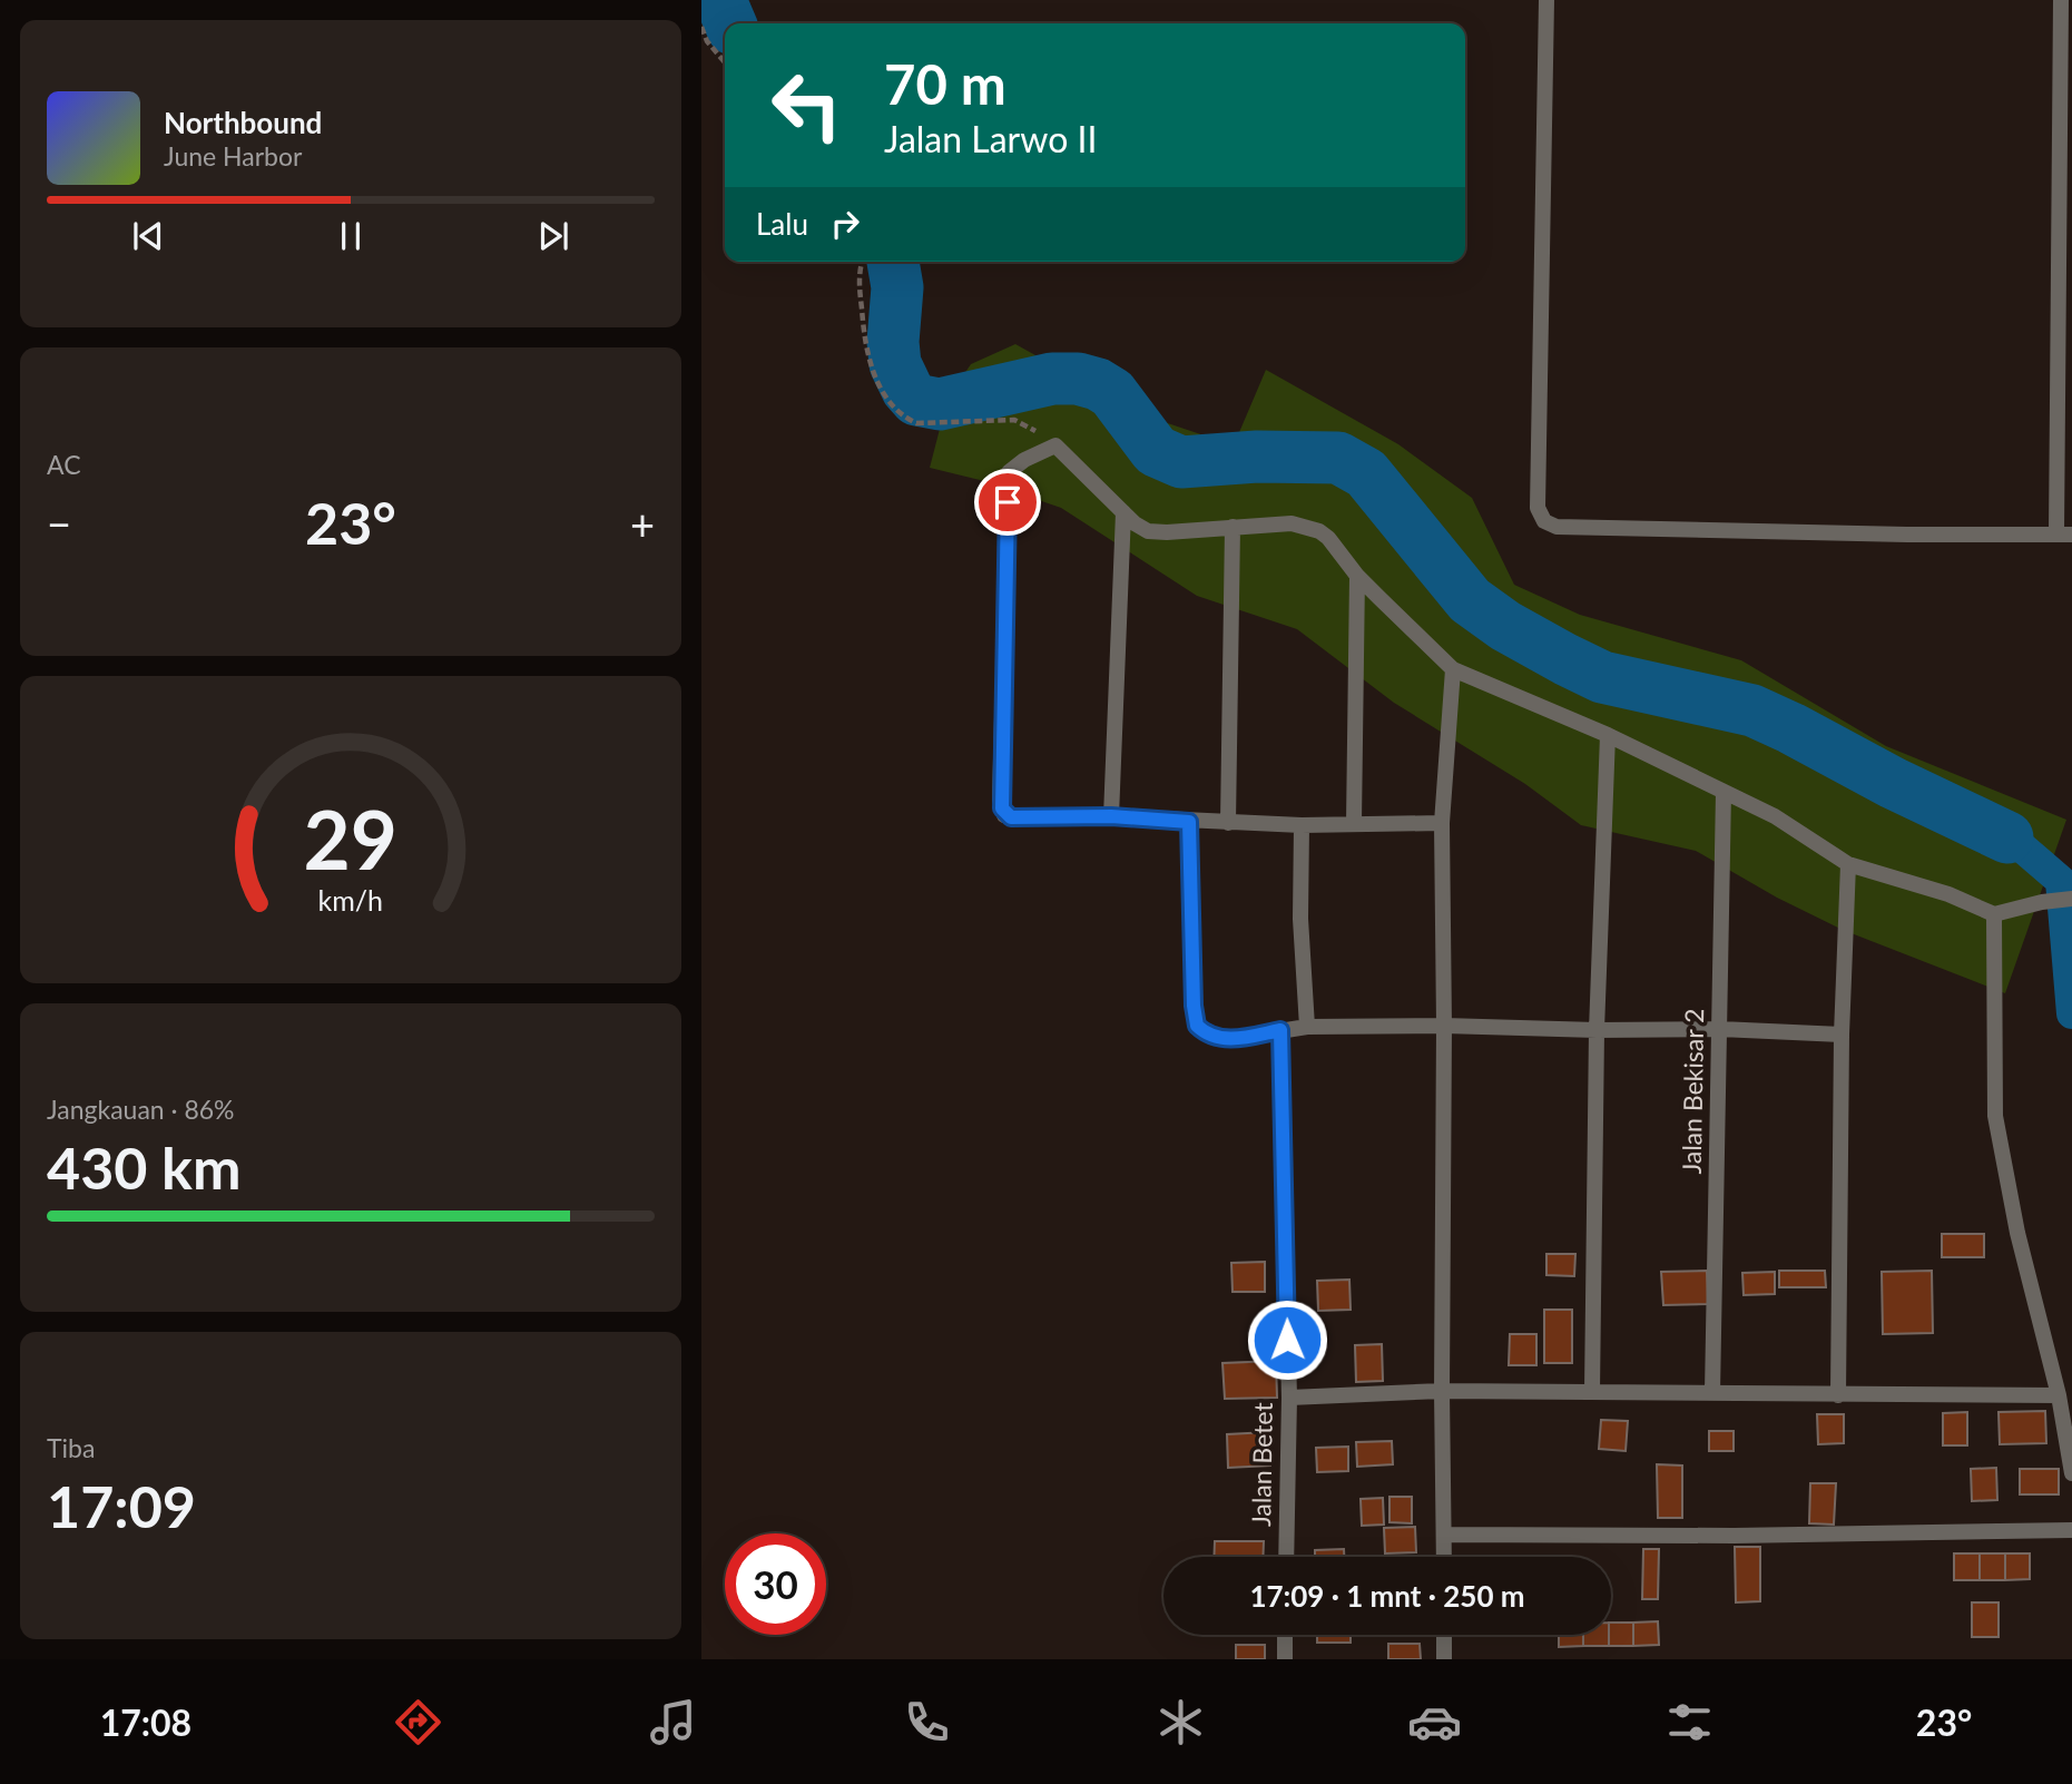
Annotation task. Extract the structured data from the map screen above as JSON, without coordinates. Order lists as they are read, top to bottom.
{
  "streets": {
    "street": ["Jalan Bekisar 2", "Jalan Betet"]
  },
  "page": {
    "turn": ["70 m", "Jalan Larwo II"],
    "song": ["Northbound", "June Harbor"],
    "then": "Lalu",
    "tile": [
      "AC",
      ["Jangkauan · 86%", "430 km"],
      ["Tiba", "17:09"]
    ],
    "heat": ["−", "23°", "+"],
    "limit": "30",
    "trip": "17:09 · 1 mnt · 250 m",
    "tabs": ["17:08", "23°"],
    "gauge": ["29", "km/h"]
  }
}
